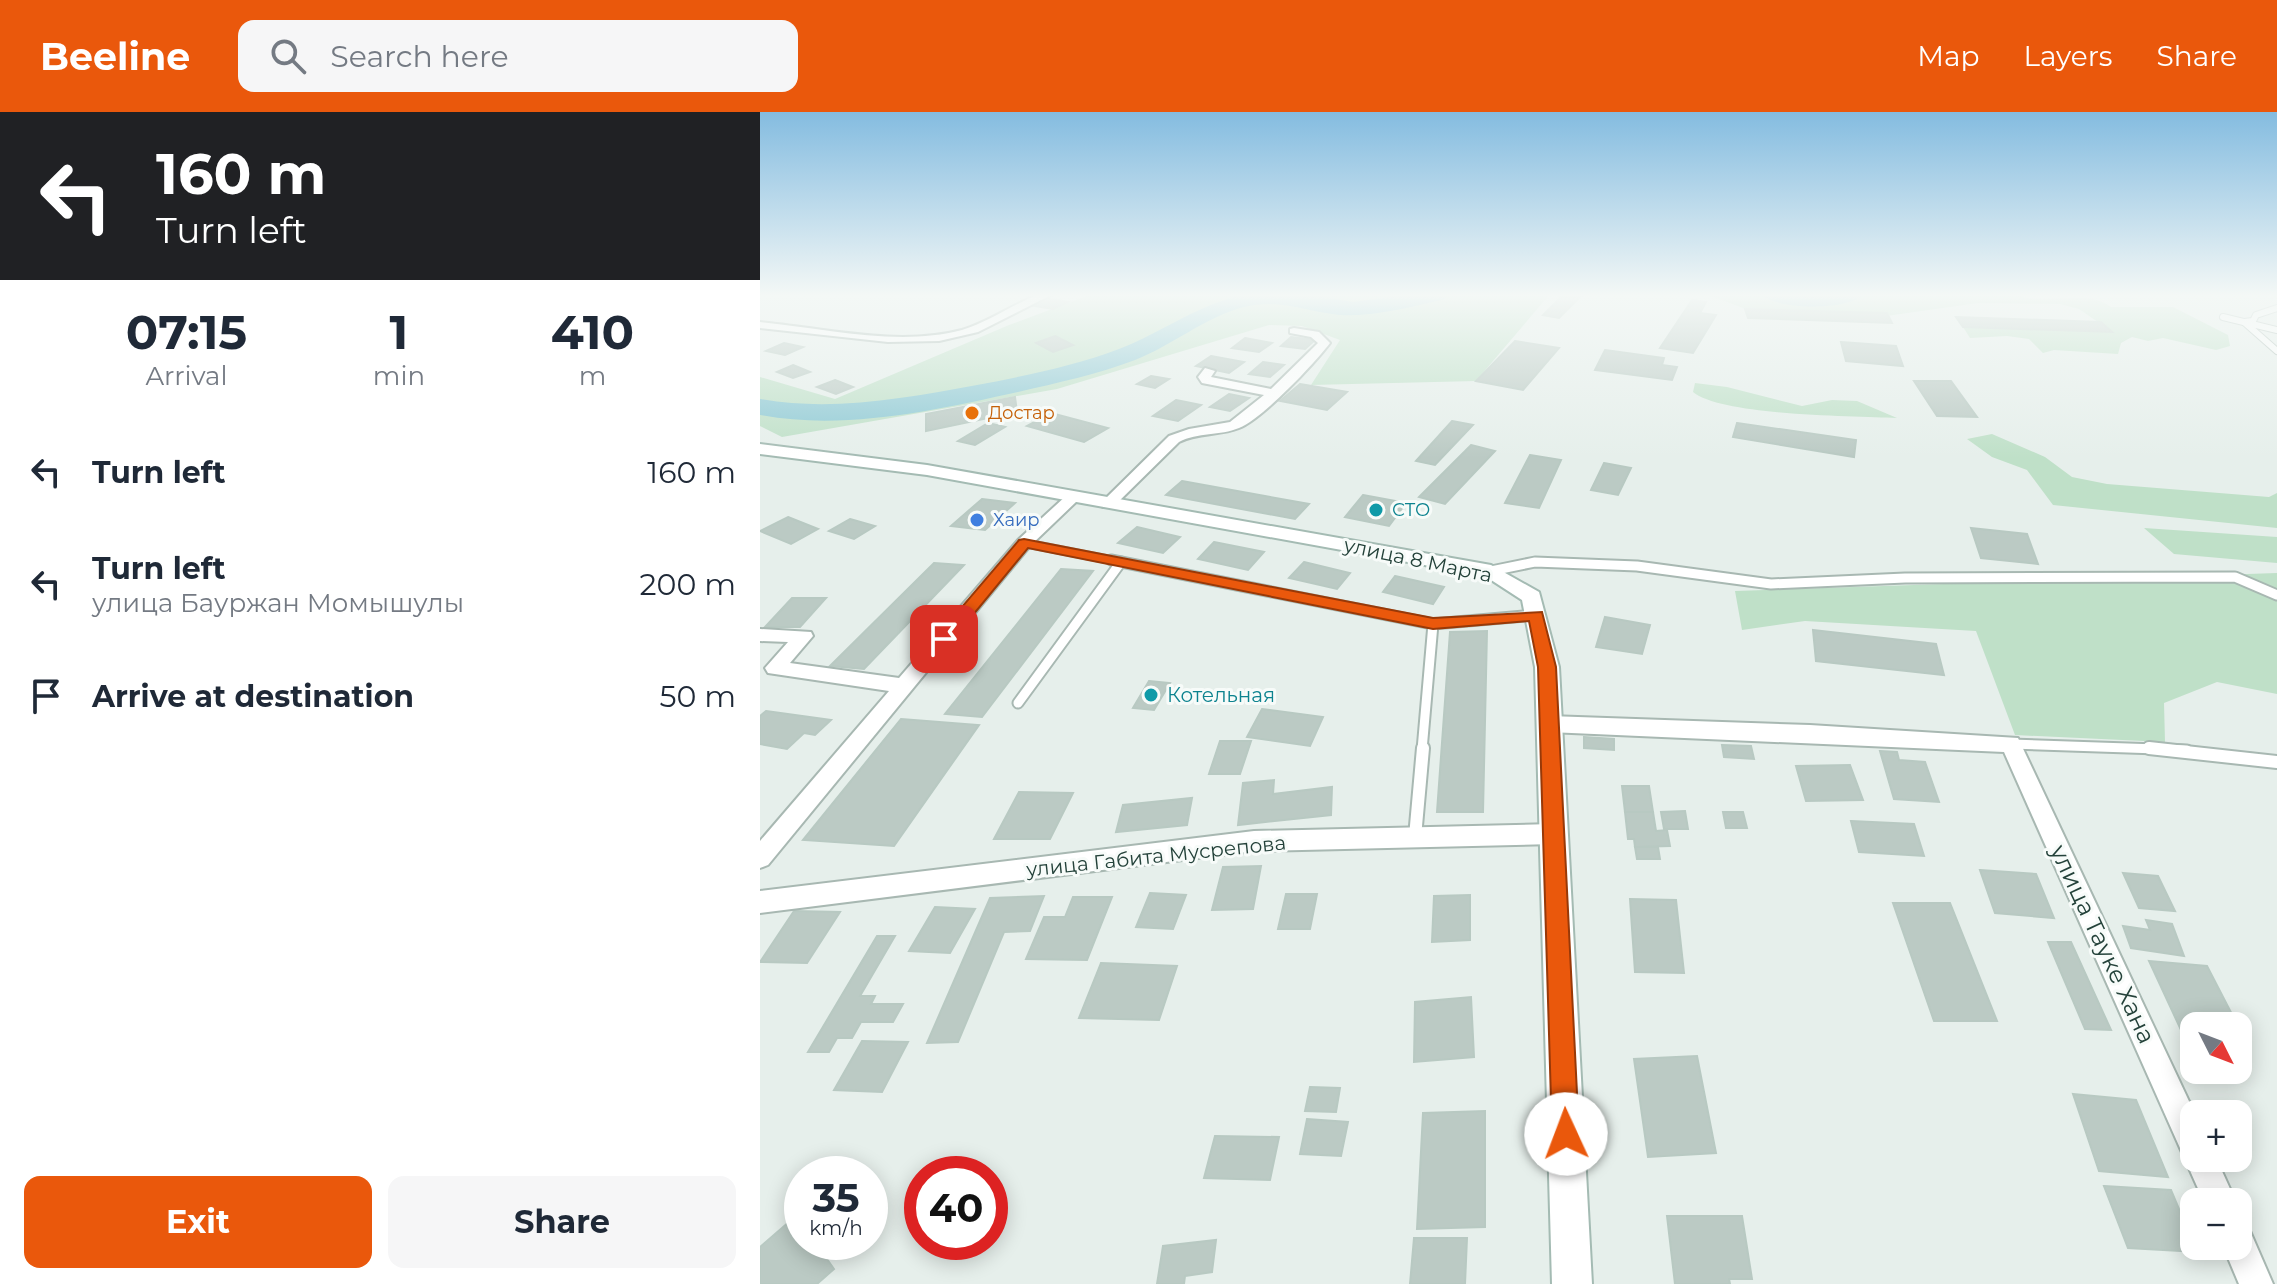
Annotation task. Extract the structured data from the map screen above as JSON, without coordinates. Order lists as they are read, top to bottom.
{
  "streets": {
    "street": ["улица 8 Марта", "улица Габита Мусрепова", "улица Тауке Хана"]
  },
  "crossings": [
    ["улица 8 Марта", "улица Габита Мусрепова"]
  ],
  "places": [
    "Достар",
    "СТО",
    "Хаир",
    "Котельная"
  ],
  "north": "bottom right",
  "page": {
    "header": "Beeline",
    "search": "Search here",
    "nav": ["Map", "Layers", "Share"],
    "turn": ["160 m", "Turn left"],
    "eta": [
      "07:15",
      "Arrival",
      "1",
      "min",
      "410",
      "m"
    ],
    "list": [
      {
        "name": "Turn left",
        "value": "160 m"
      },
      {
        "name": "Turn left",
        "note": "улица Бауржан Момышулы",
        "value": "200 m"
      },
      {
        "name": "Arrive at destination",
        "value": "50 m"
      }
    ],
    "map_buttons": ["+", "−"],
    "speed": "35 km/h",
    "limit": "40",
    "buttons": ["Exit", "Share"]
  }
}
